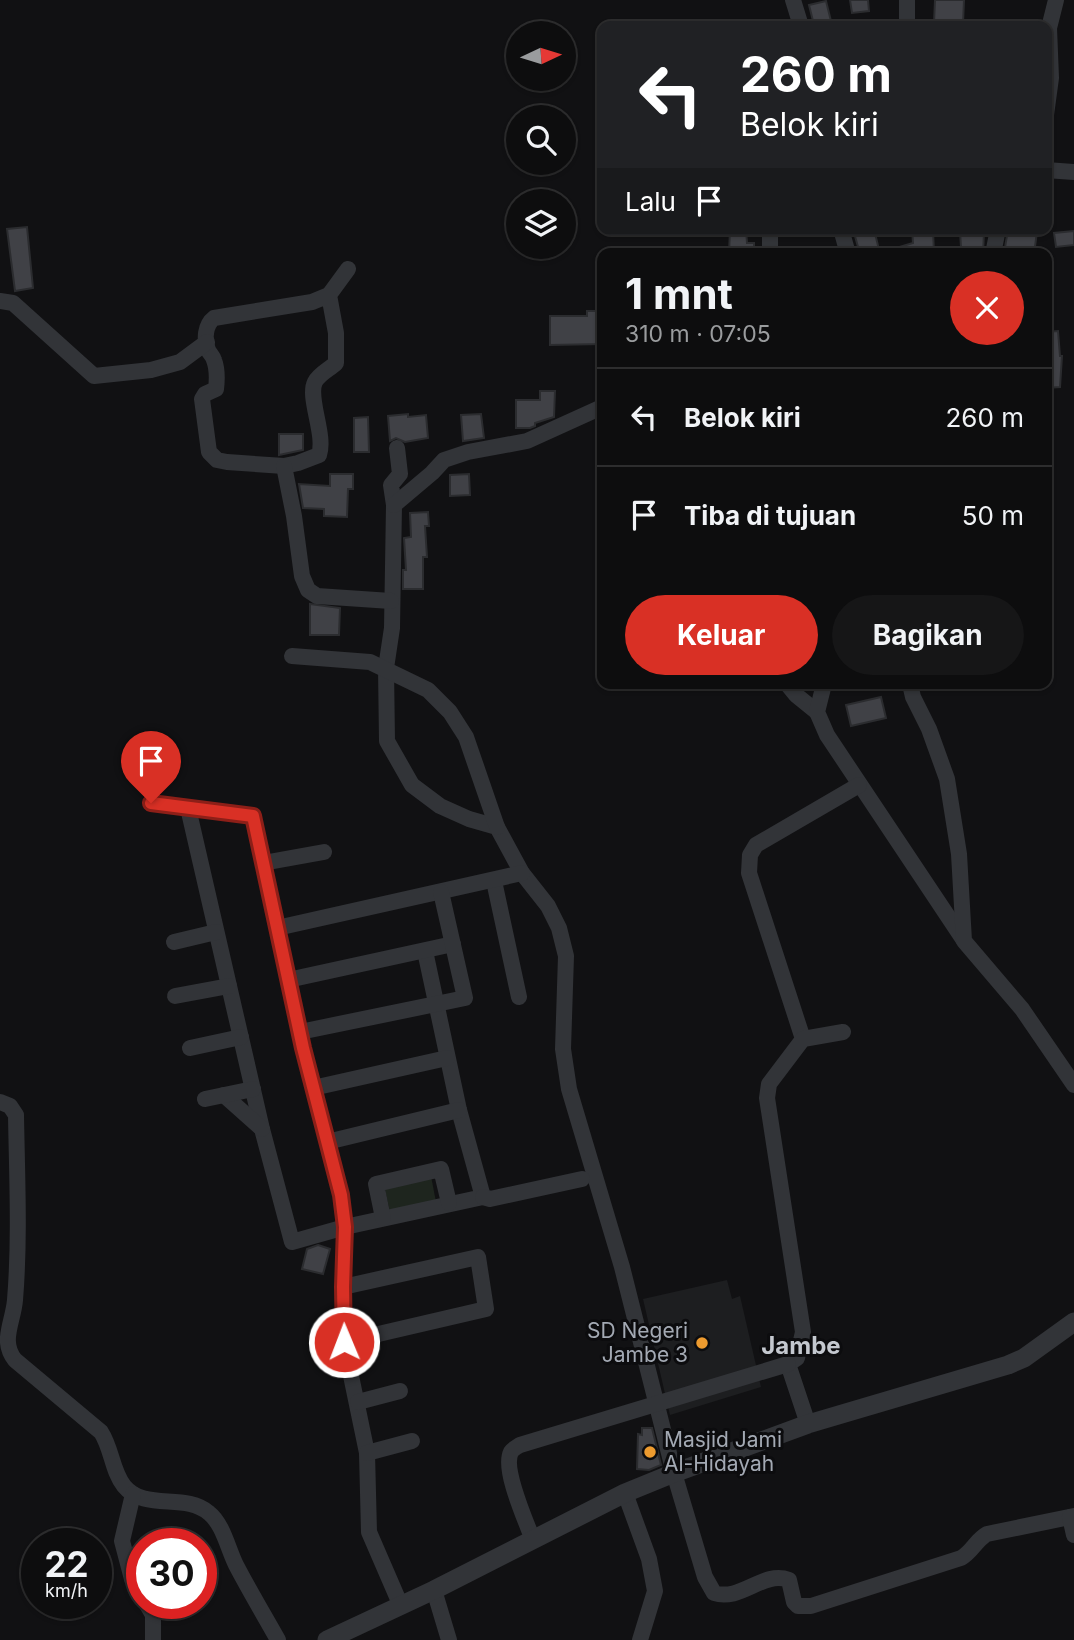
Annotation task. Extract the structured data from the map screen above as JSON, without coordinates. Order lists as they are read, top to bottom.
{
  "districts": ["Jambe"],
  "places": ["SD Negeri Jambe 3", "Masjid Jami Al-Hidayah"],
  "north": "right",
  "page": {
    "turn": ["260 m", "Belok kiri"],
    "then": "Lalu",
    "heading": ["1 mnt", "310 m · 07:05"],
    "list": [
      {
        "name": "Belok kiri",
        "value": "260 m"
      },
      {
        "name": "Tiba di tujuan",
        "value": "50 m"
      }
    ],
    "buttons": ["Keluar", "Bagikan"],
    "speed": "22 km/h",
    "limit": "30"
  }
}
